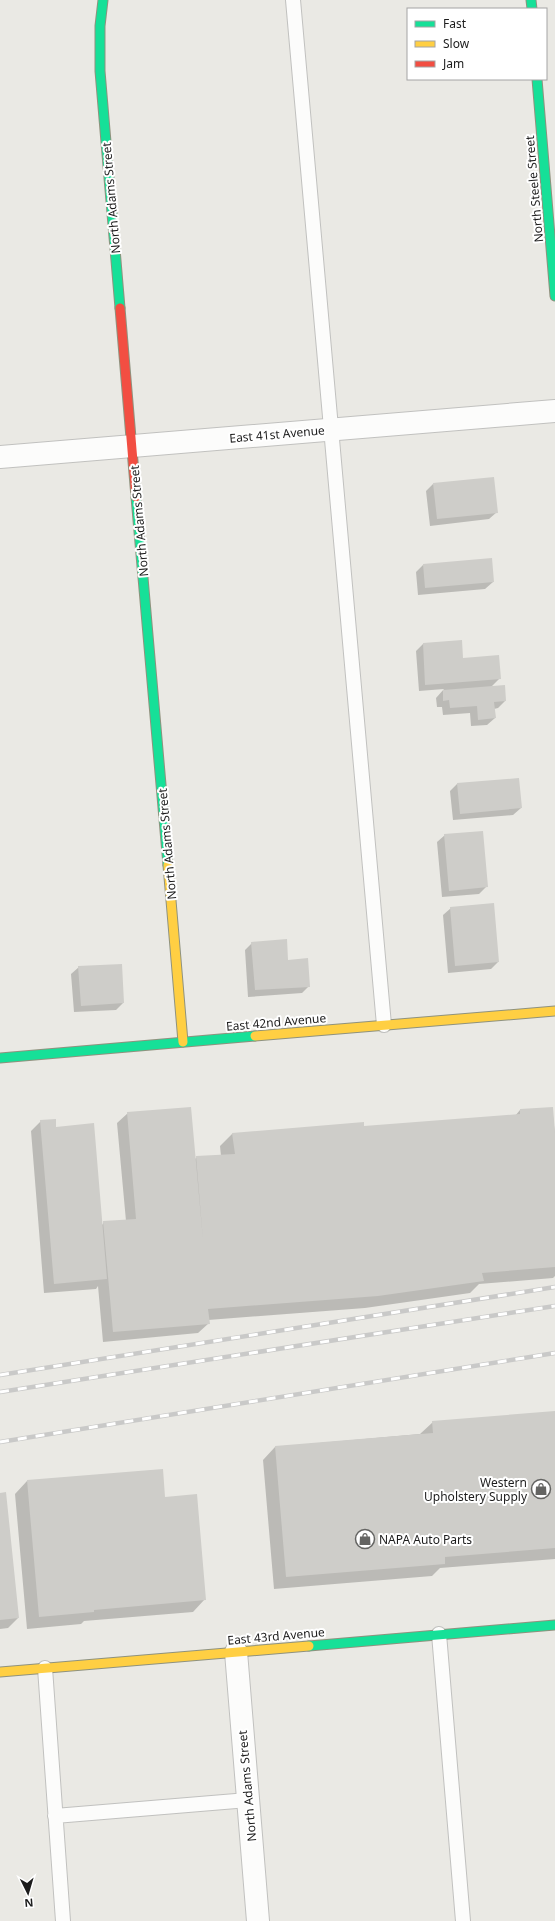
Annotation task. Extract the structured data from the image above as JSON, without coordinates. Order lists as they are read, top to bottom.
{
  "streets": {
    "street": [
      "North Steele Street",
      "North Adams Street",
      "East 41st Avenue",
      "East 42nd Avenue",
      "East 43rd Avenue"
    ]
  },
  "crossings": [
    ["North Adams Street", "East 41st Avenue"],
    ["North Adams Street", "East 42nd Avenue"],
    ["North Adams Street", "East 43rd Avenue"]
  ],
  "places": {
    "shop": ["Western Upholstery Supply", "NAPA Auto Parts"]
  },
  "legend": ["Fast", "Slow", "Jam"],
  "north": "bottom"
}
